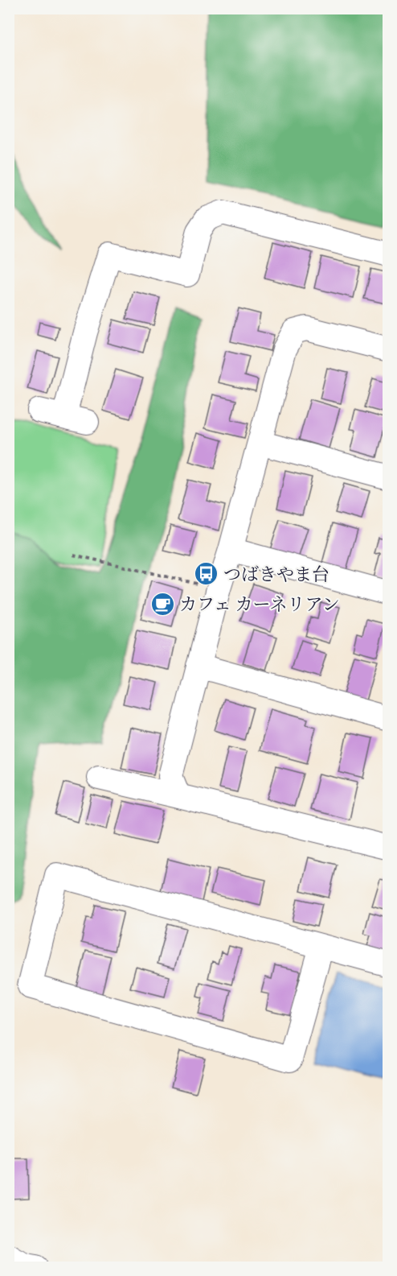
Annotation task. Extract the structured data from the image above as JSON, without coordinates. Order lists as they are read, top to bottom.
{
  "places": {
    "bus stop": ["つばきやま台"],
    "cafe": ["カフェ カーネリアン"]
  }
}
